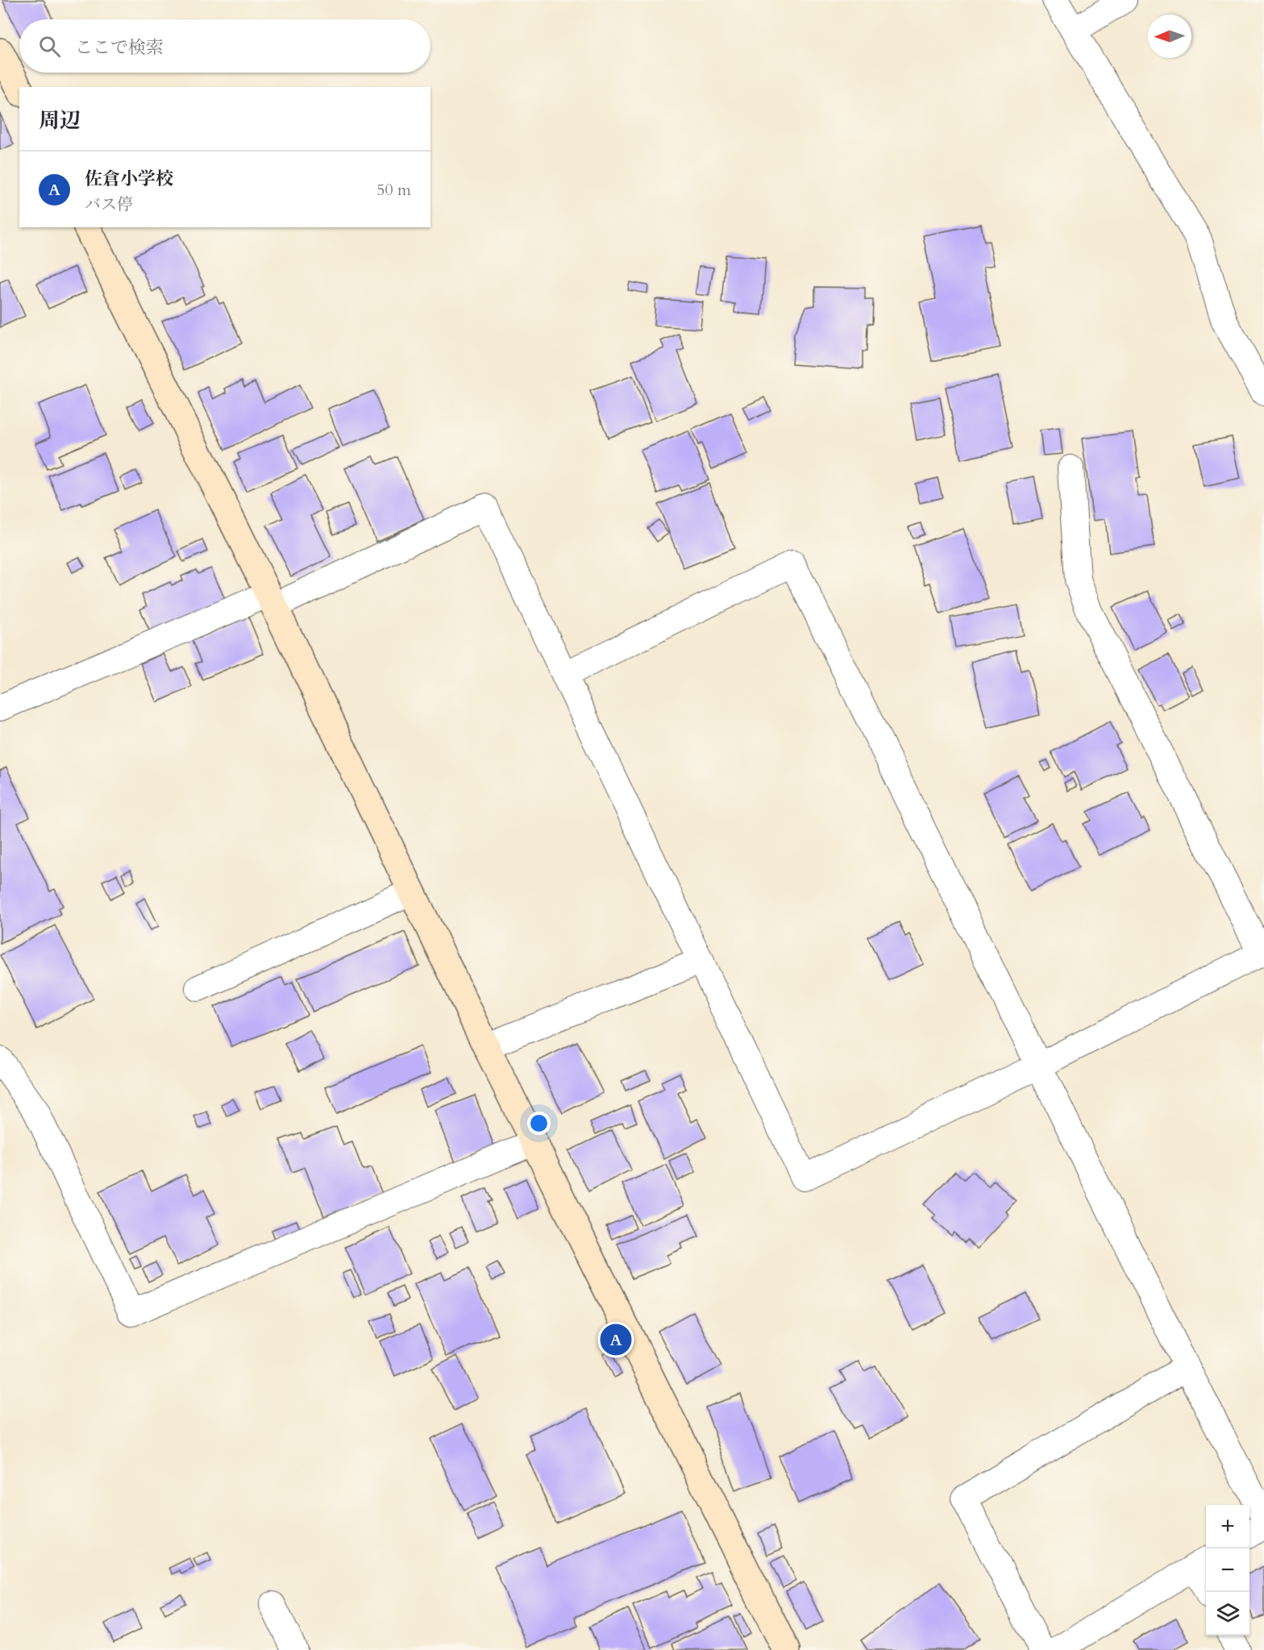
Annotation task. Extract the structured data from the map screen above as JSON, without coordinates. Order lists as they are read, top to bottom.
{
  "north": "left",
  "page": {
    "search": "ここで検索",
    "heading": "周辺",
    "list": [
      {
        "mark": "A",
        "name": "佐倉小学校",
        "note": "バス停",
        "value": "50 m"
      }
    ],
    "pins": "A",
    "map_buttons": ["+", "−"]
  }
}
